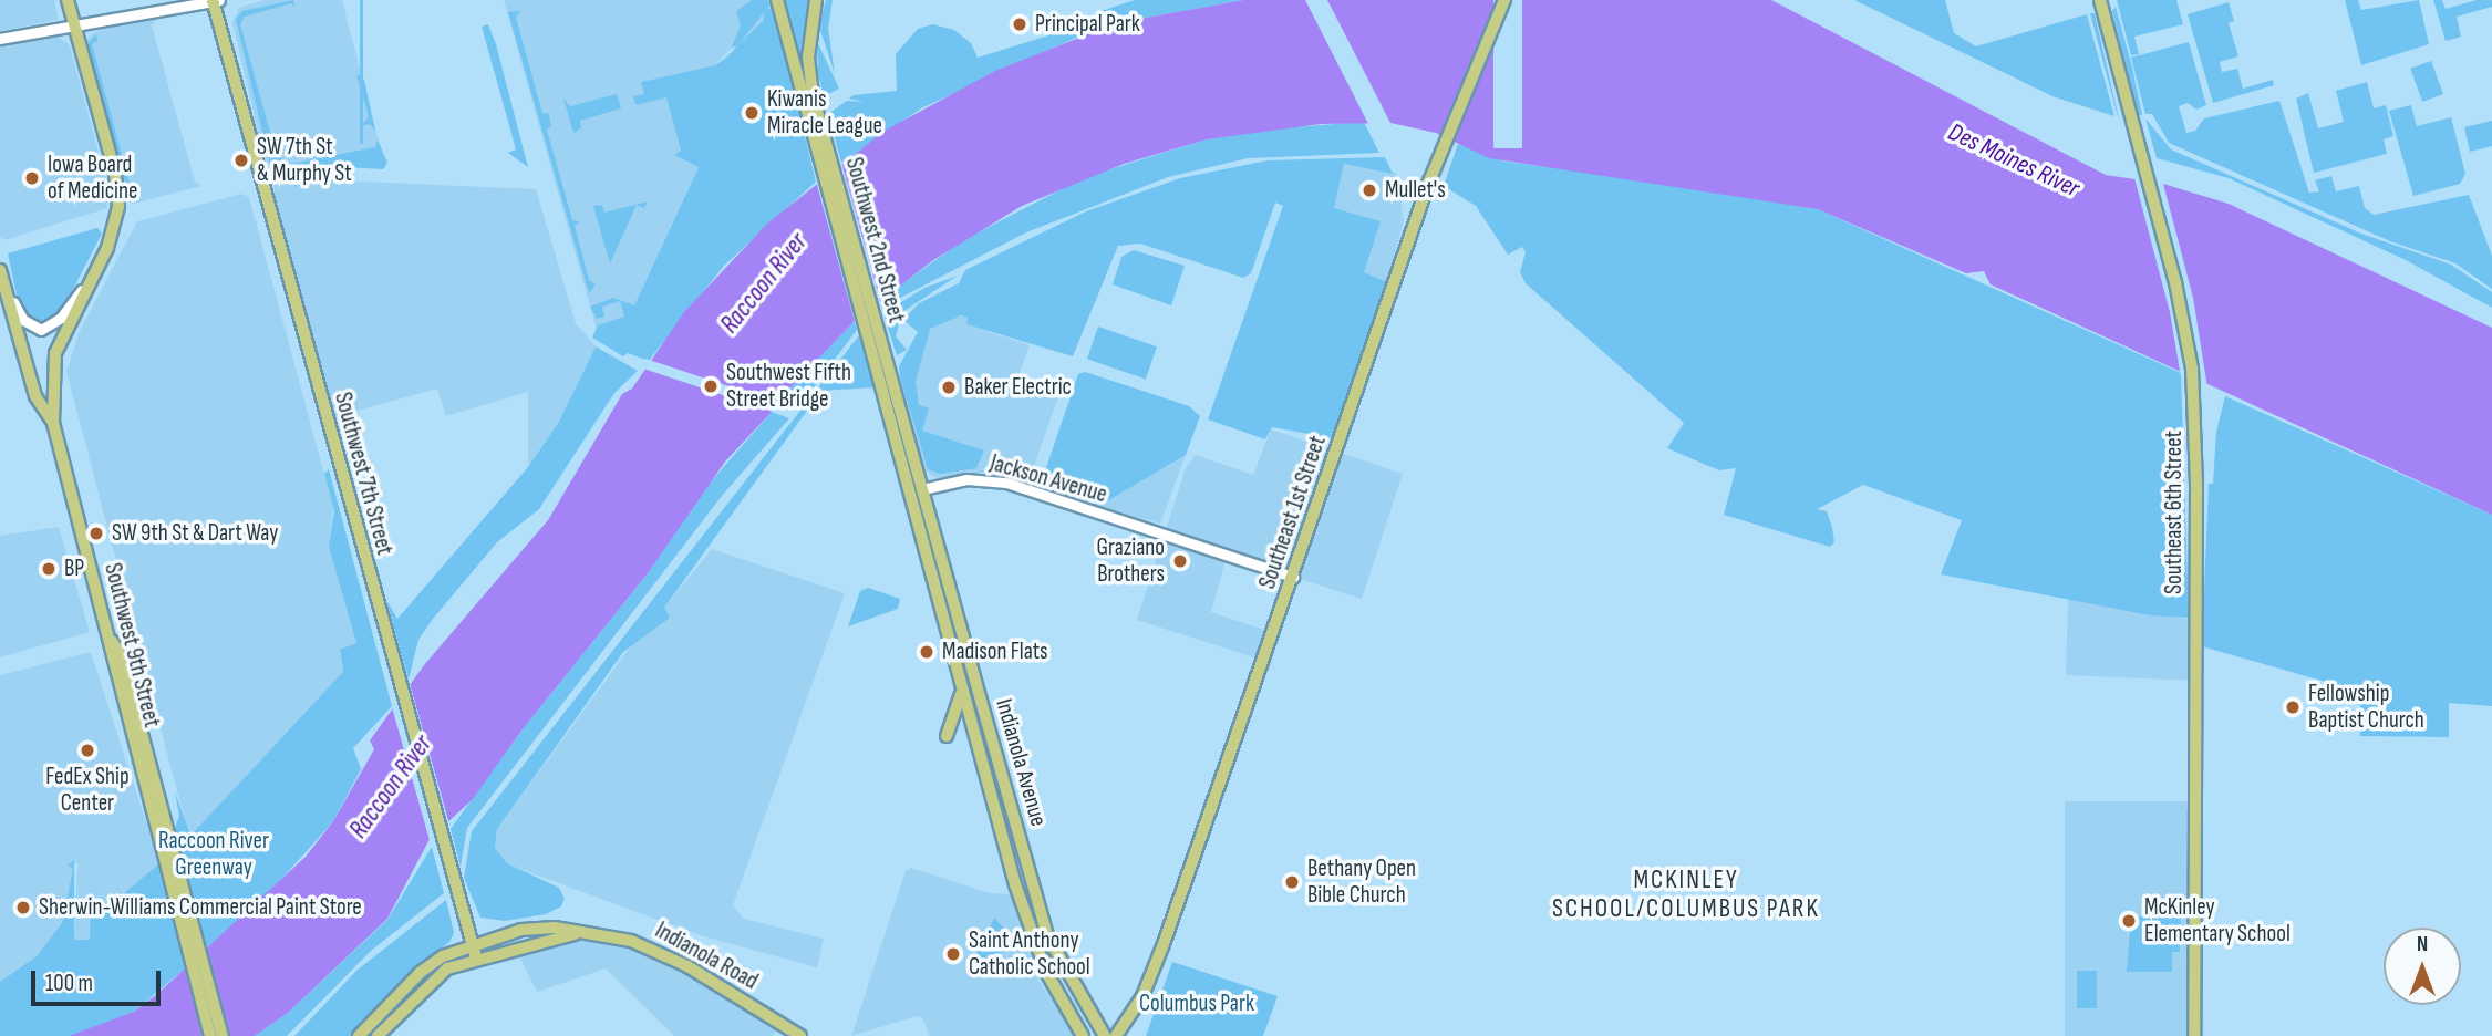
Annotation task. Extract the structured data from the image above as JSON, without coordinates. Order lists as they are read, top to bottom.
{
  "streets": {
    "main road": [
      "Southwest 2nd Street",
      "Southwest 7th Street",
      "Southeast 1st Street",
      "Southeast 6th Street",
      "Southwest 9th Street",
      "Indianola Avenue",
      "Indianola Road"
    ],
    "street": ["Jackson Avenue"]
  },
  "crossings": [
    ["Southwest 2nd Street", "Jackson Avenue"],
    ["Southwest 2nd Street", "Indianola Avenue"],
    ["Southwest 7th Street", "Indianola Road"],
    ["Jackson Avenue", "Southeast 1st Street"],
    ["Jackson Avenue", "Indianola Avenue"]
  ],
  "districts": ["MCKINLEY SCHOOL/COLUMBUS PARK"],
  "water": ["Des Moines River", "Raccoon River"],
  "parks": ["Raccoon River Greenway", "Columbus Park"],
  "places": [
    "Principal Park",
    "Kiwanis Miracle League",
    "SW 7th St & Murphy St",
    "Iowa Board of Medicine",
    "Mullet's",
    "Southwest Fifth Street Bridge",
    "Baker Electric",
    "SW 9th St & Dart Way",
    "Graziano Brothers",
    "BP",
    "Madison Flats",
    "Fellowship Baptist Church",
    "FedEx Ship Center",
    "Bethany Open Bible Church",
    "Sherwin-Williams Commercial Paint Store",
    "McKinley Elementary School",
    "Saint Anthony Catholic School"
  ],
  "scale_bar": "100 m",
  "north": "top"
}
